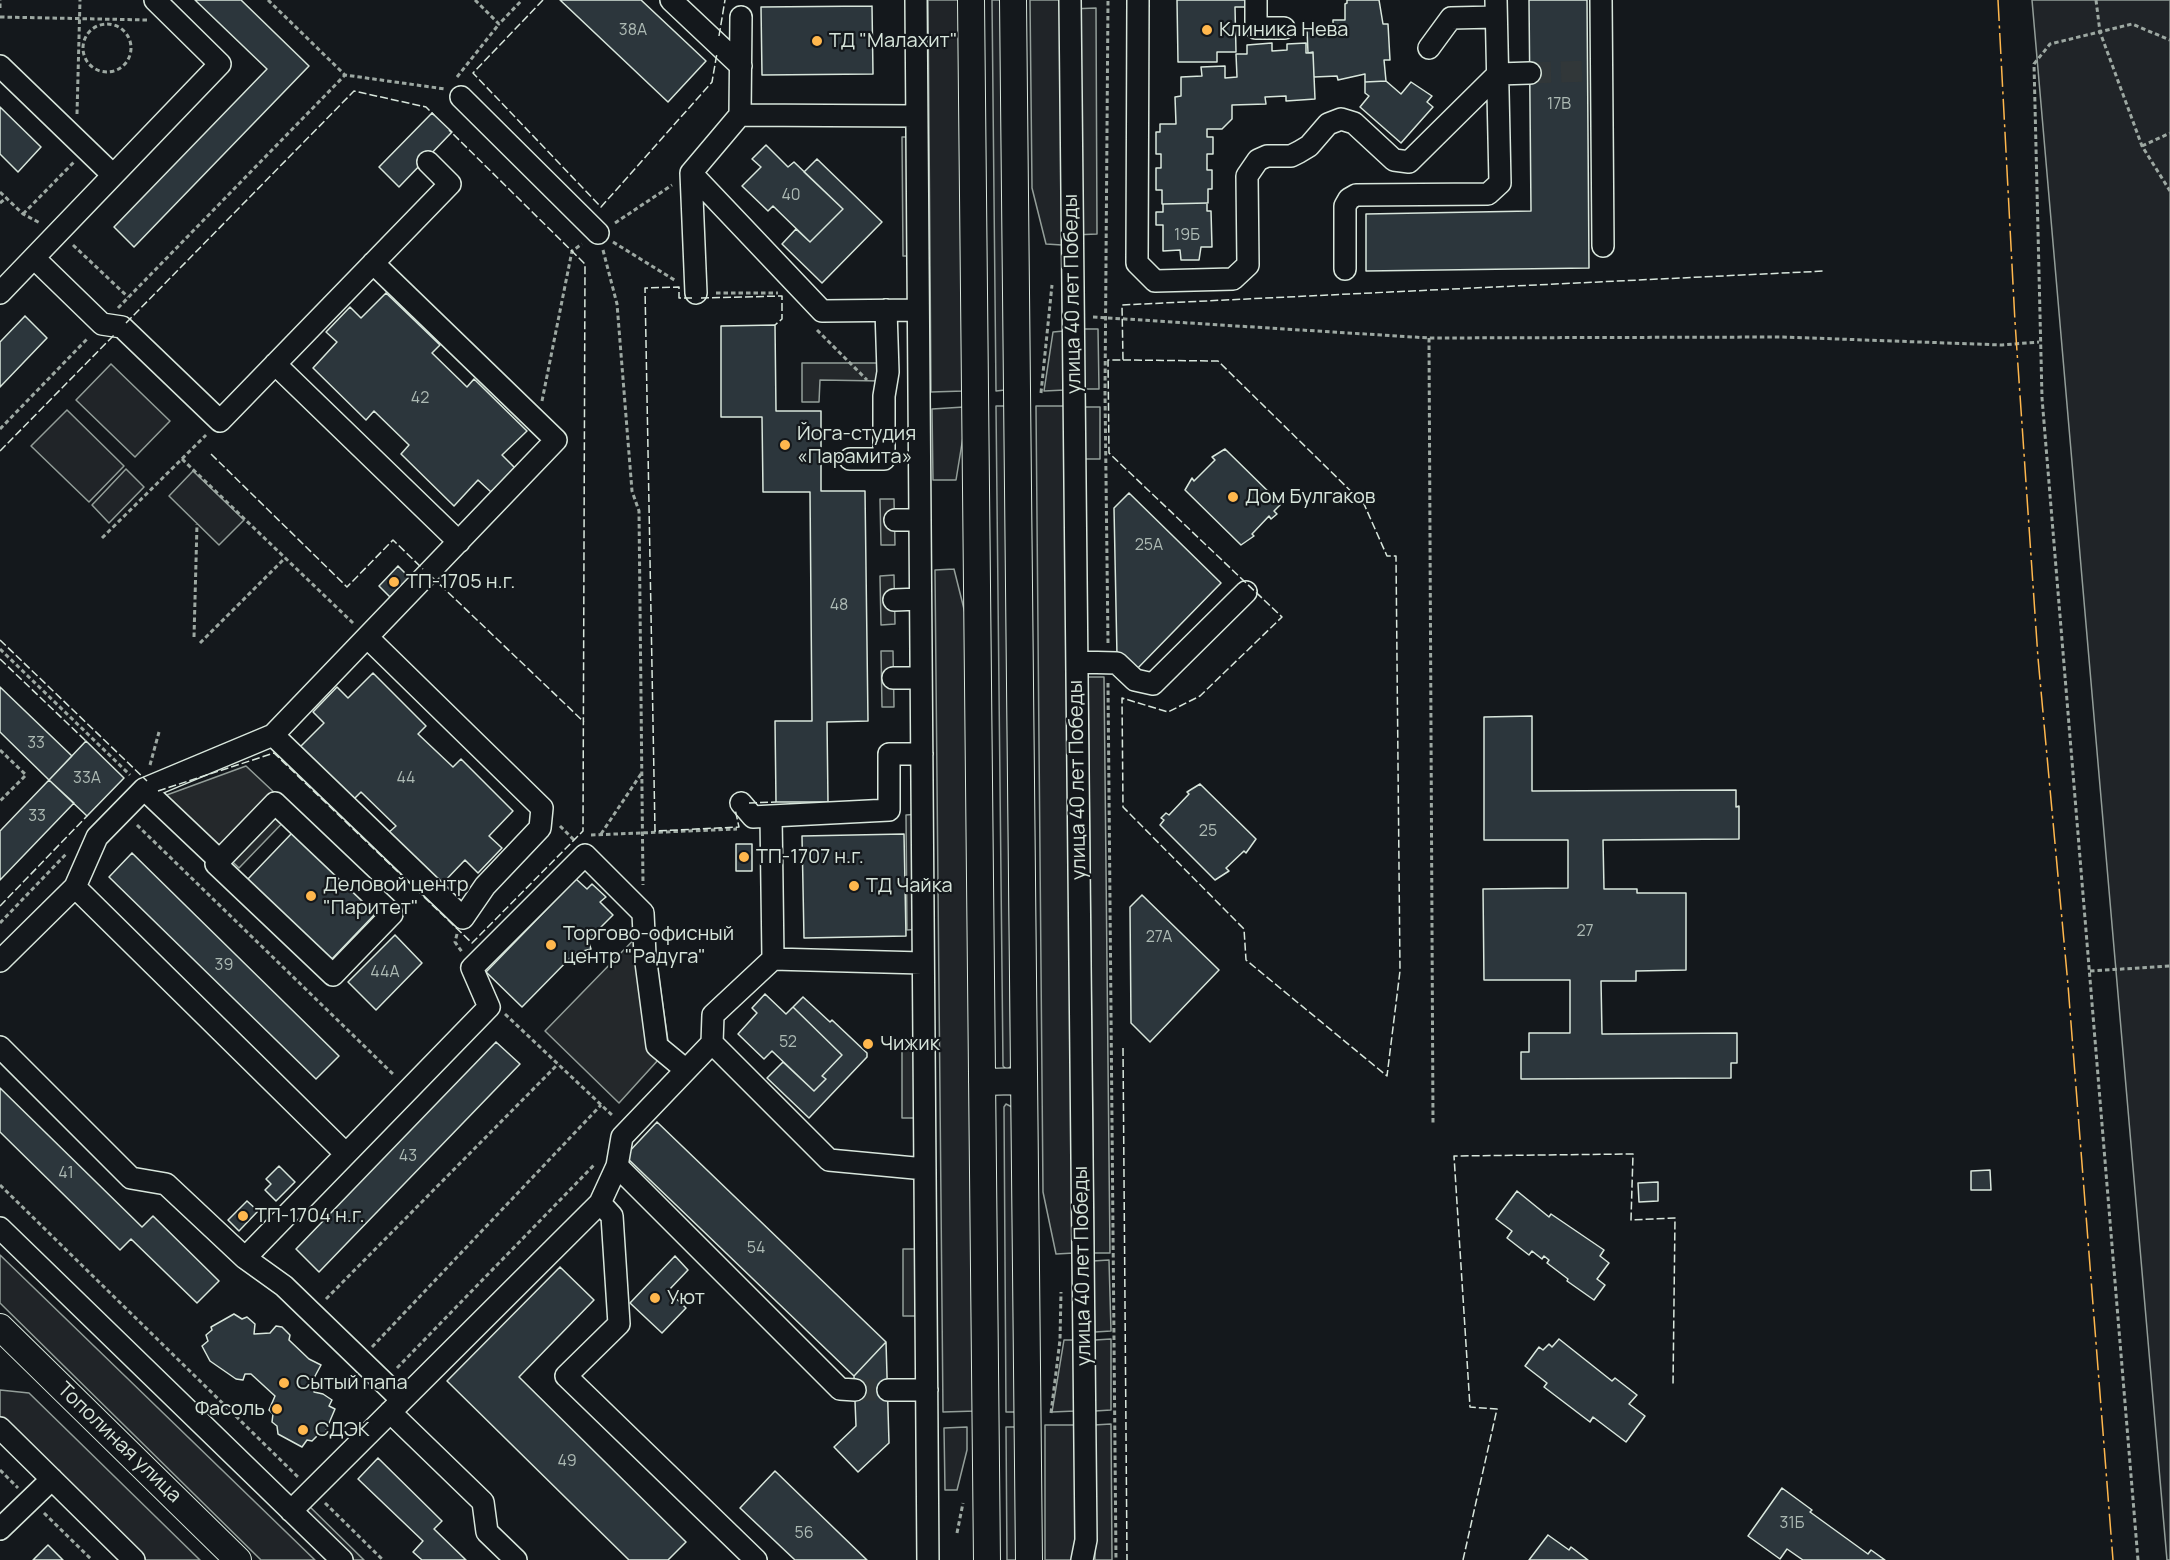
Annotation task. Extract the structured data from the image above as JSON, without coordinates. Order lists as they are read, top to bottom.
{
  "streets": {
    "main road": ["Тополиная улица"],
    "street": ["улица 40 лет Победы"]
  },
  "places": [
    "Клиника Нева",
    "ТД \"Малахит\"",
    "Йога-студия «Парамита»",
    "Дом Булгаков",
    "ТП-1705 н.г.",
    "ТП-1707 н.г.",
    "ТД Чайка",
    "Деловой центр \"Паритет\"",
    "Торгово-офисный центр \"Радуга\"",
    "Чижик",
    "ТП-1704 н.г.",
    "Уют",
    "Сытый папа",
    "Фасоль",
    "СДЭК"
  ],
  "house_numbers": [
    "38А",
    "17В",
    "40",
    "19Б",
    "42",
    "25А",
    "48",
    "33",
    "33А",
    "44",
    "33",
    "25",
    "27",
    "27А",
    "39",
    "44А",
    "52",
    "43",
    "41",
    "54",
    "49",
    "31Б",
    "56"
  ]
}
